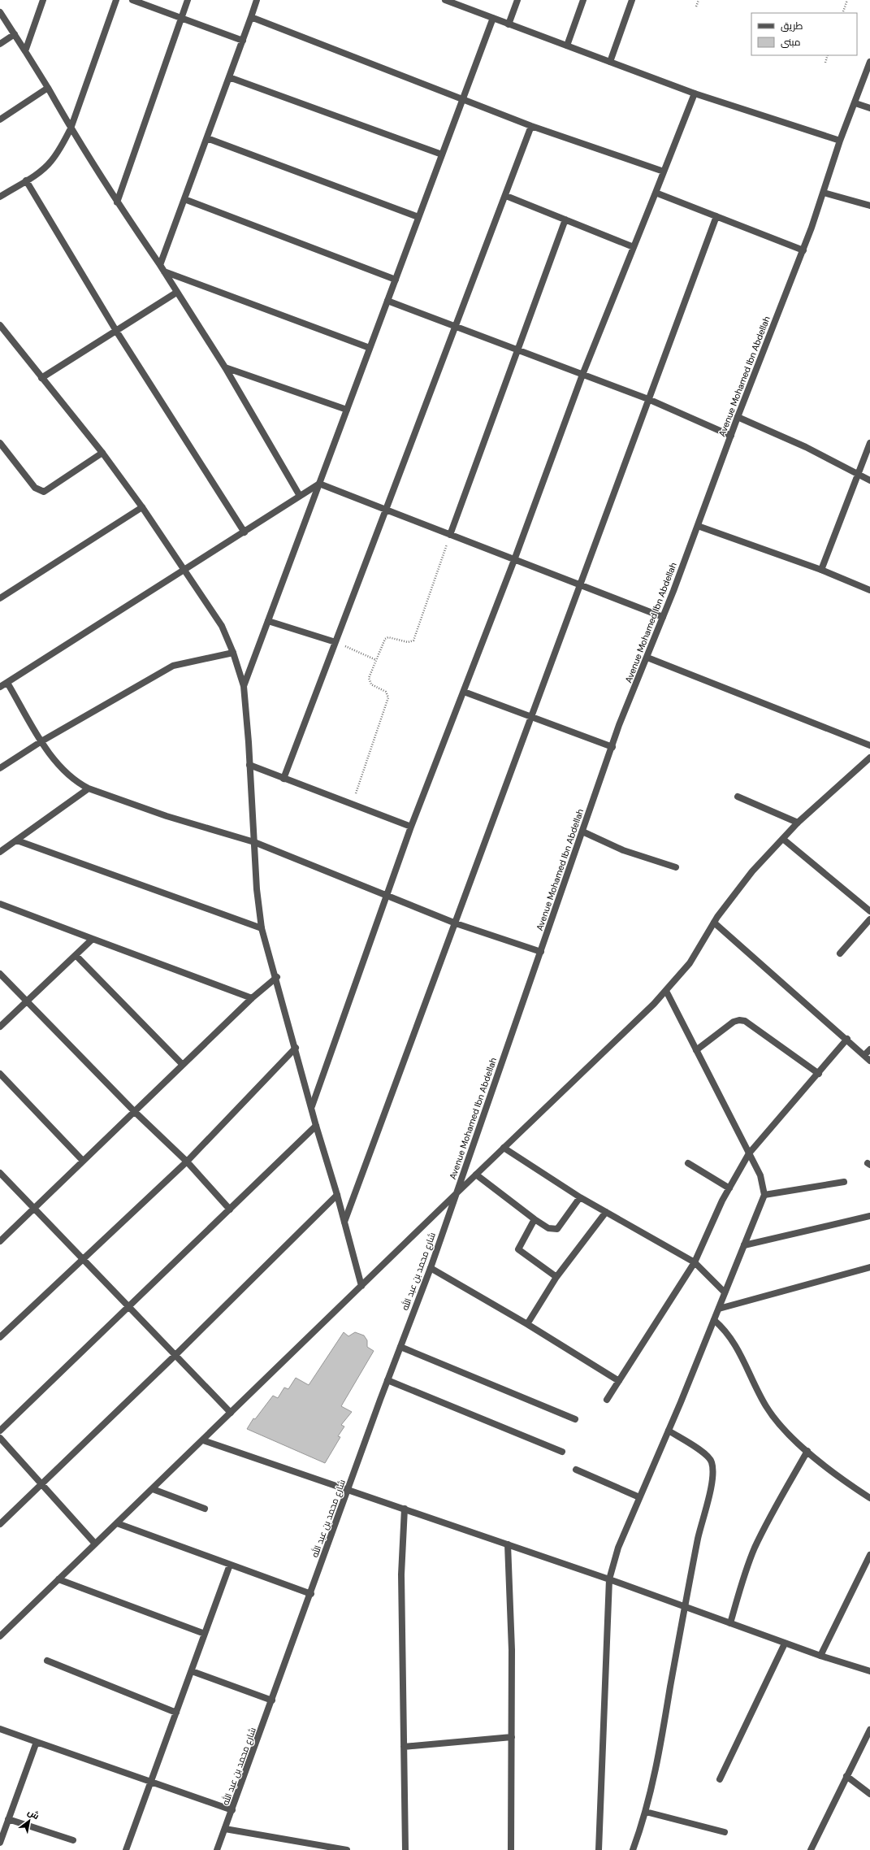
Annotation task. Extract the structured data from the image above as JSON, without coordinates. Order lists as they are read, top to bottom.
{
  "streets": {
    "street": ["Avenue Mohamed Ibn Abdellah", "شارع محمد بن عبد الله"]
  },
  "crossings": [
    ["Avenue Mohamed Ibn Abdellah", "شارع محمد بن عبد الله"]
  ],
  "legend": ["طريق", "مبنى"],
  "north": "top right"
}
